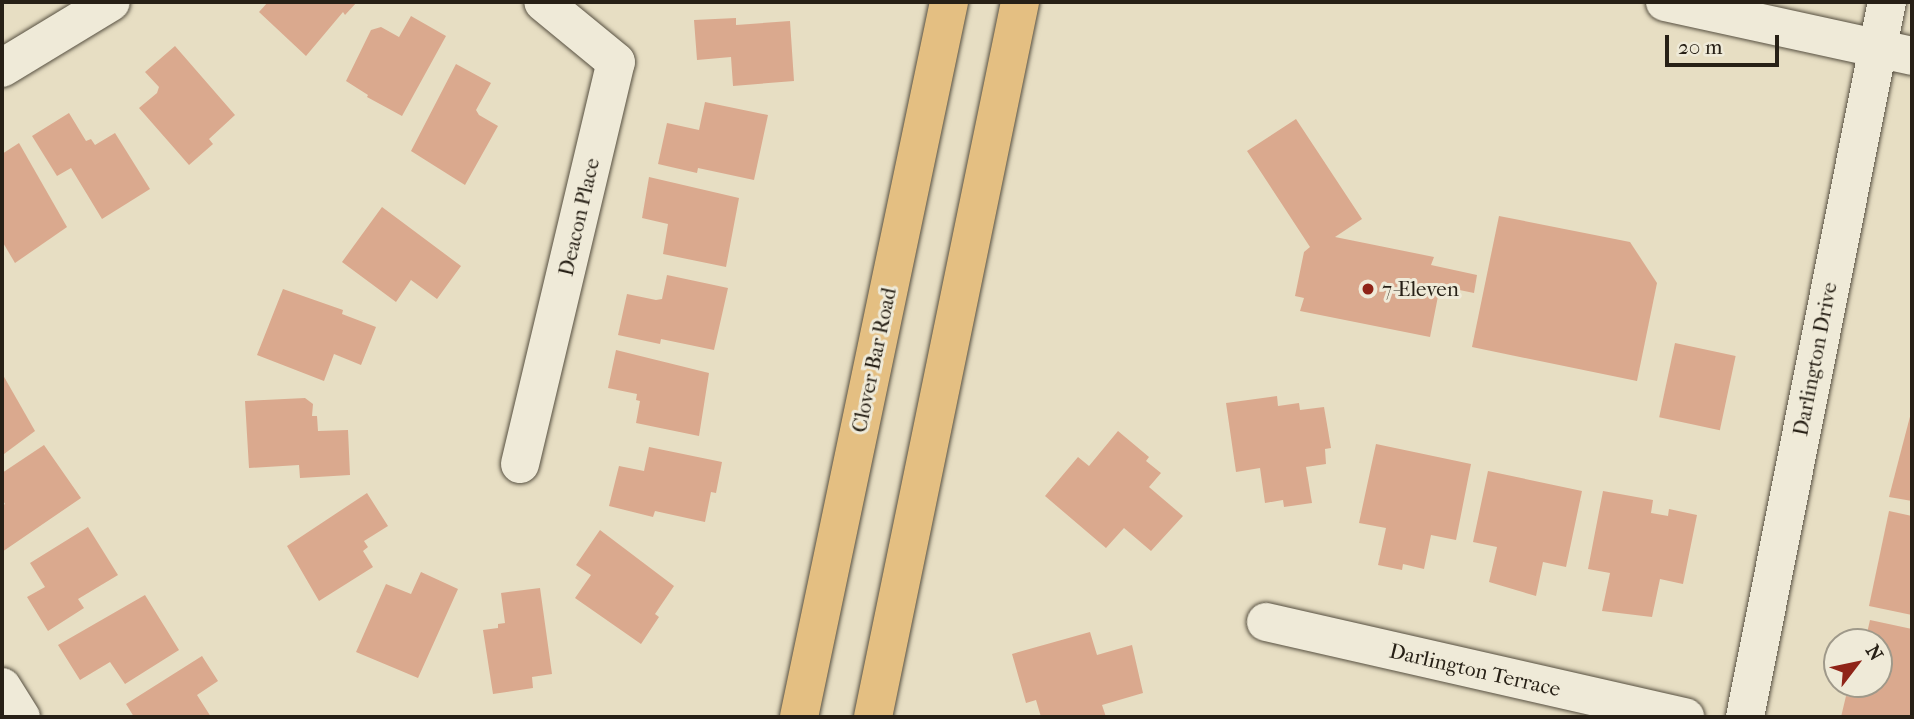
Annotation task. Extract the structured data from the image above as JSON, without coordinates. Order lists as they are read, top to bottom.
{
  "streets": {
    "main road": ["Clover Bar Road"],
    "street": ["Deacon Place", "Darlington Drive", "Darlington Terrace"]
  },
  "places": ["7-Eleven"],
  "scale_bar": "20 m",
  "north": "top right"
}
